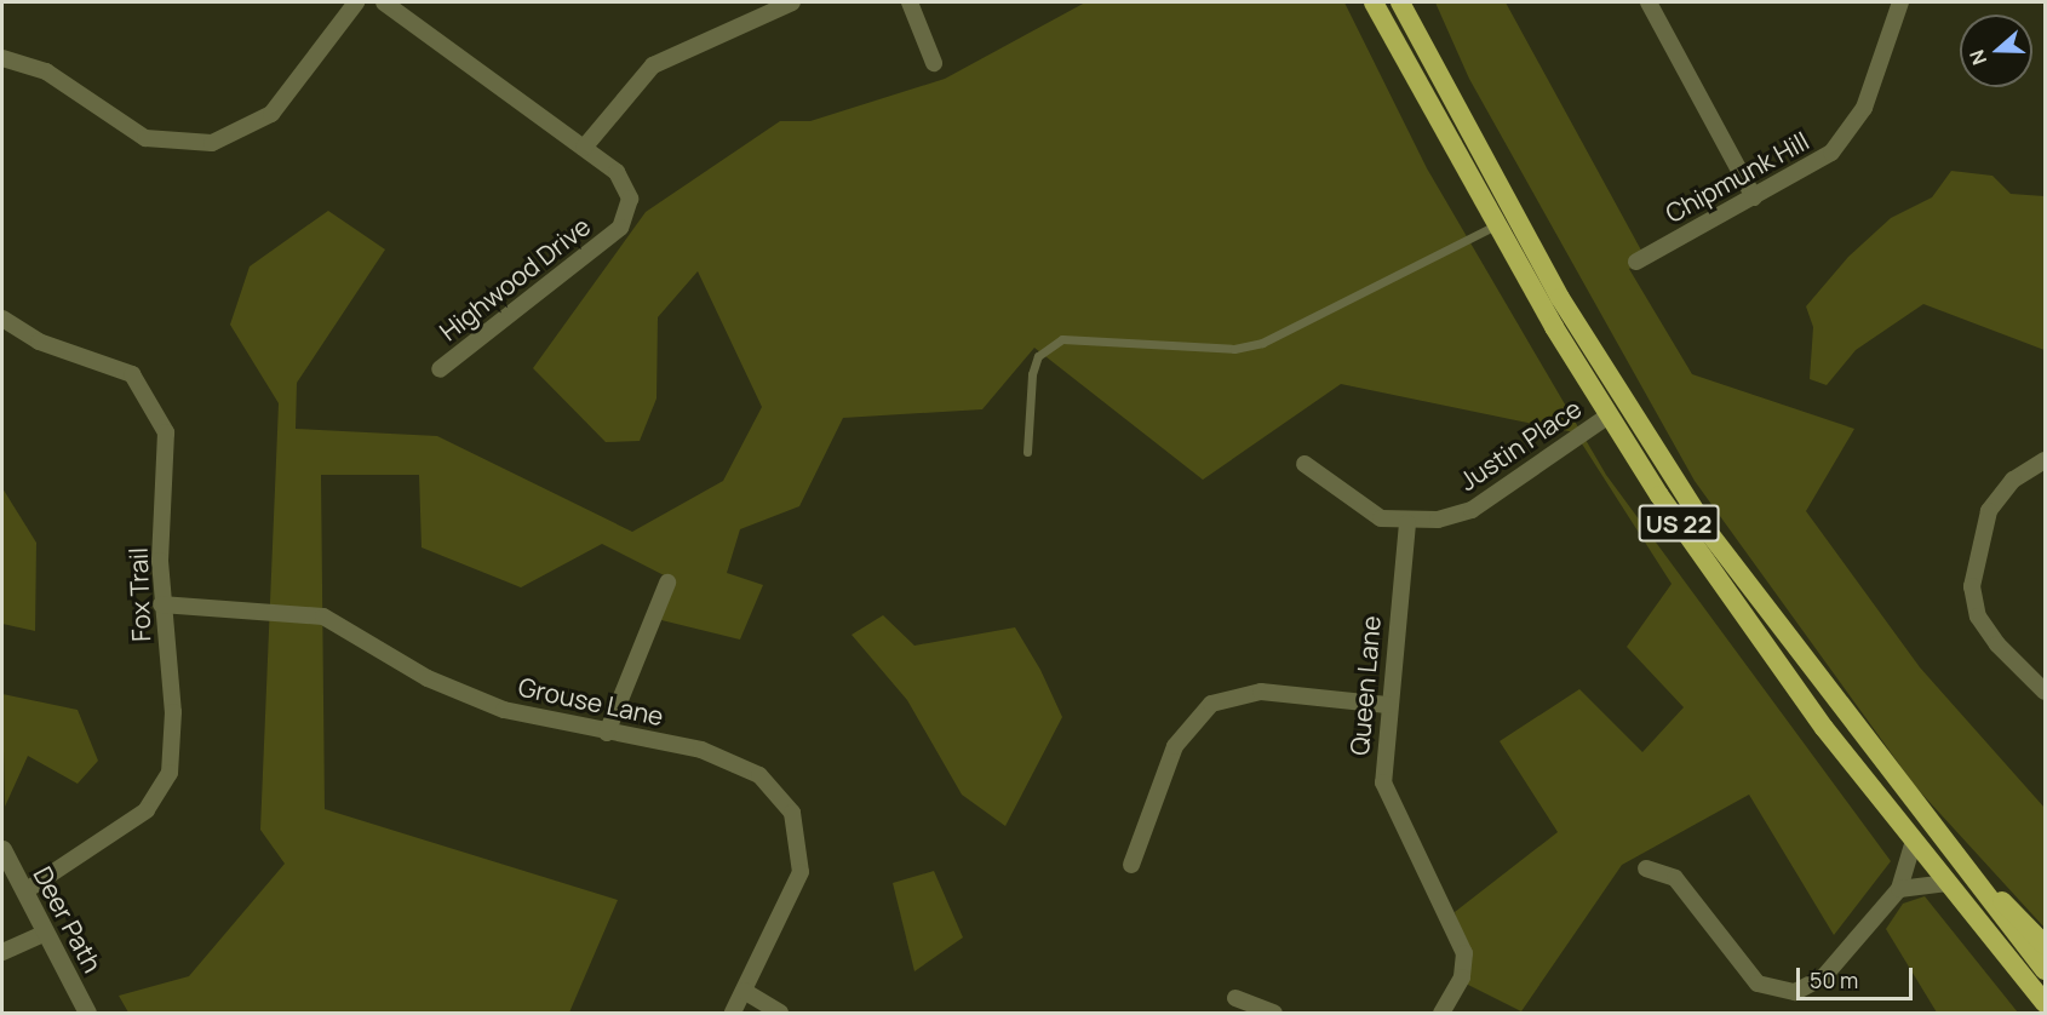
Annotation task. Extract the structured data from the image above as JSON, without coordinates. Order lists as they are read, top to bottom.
{
  "streets": {
    "highway": ["US 22"],
    "street": [
      "Chipmunk Hill",
      "Highwood Drive",
      "Justin Place",
      "Fox Trail",
      "Queen Lane",
      "Grouse Lane",
      "Deer Path"
    ]
  },
  "crossings": [
    ["Justin Place", "US 22"],
    ["Justin Place", "Queen Lane"],
    ["Fox Trail", "Grouse Lane"],
    ["Fox Trail", "Deer Path"]
  ],
  "scale_bar": "50 m",
  "north": "left"
}
